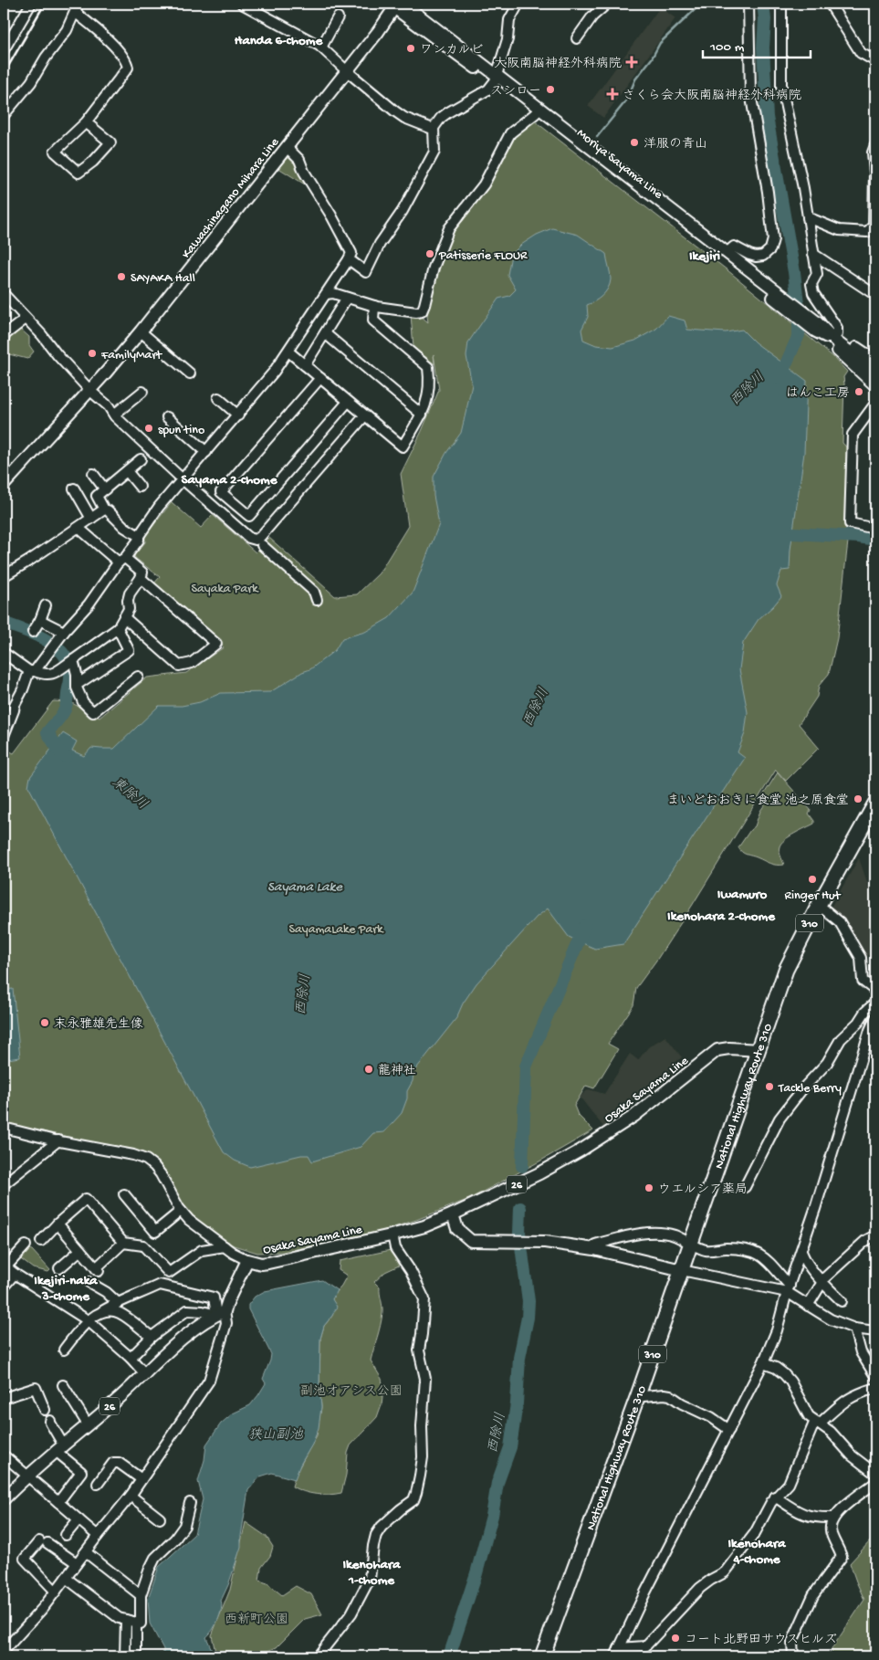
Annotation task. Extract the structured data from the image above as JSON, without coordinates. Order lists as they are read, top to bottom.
{
  "streets": {
    "highway": ["310", "National Highway Route 310"],
    "main road": [
      "Moriya Sayama Line",
      "Kawachinagano Mihara Line",
      "Osaka Sayama Line",
      "26"
    ]
  },
  "crossings": [
    ["Moriya Sayama Line", "Kawachinagano Mihara Line"],
    ["Osaka Sayama Line", "National Highway Route 310"],
    ["Osaka Sayama Line", "26"]
  ],
  "districts": [
    "Handa 6-chome",
    "Ikejiri",
    "Sayama 2-chome",
    "Iwamuro",
    "Ikenohara 2-chome",
    "Ikejiri-naka 3-chome",
    "Ikenohara 4-chome",
    "Ikenohara 1-chome"
  ],
  "water": [
    "西除川",
    "東除川",
    "Sayama Lake",
    "狭山副池"
  ],
  "parks": [
    "Sayaka Park",
    "SayamaLake Park",
    "副池オアシス公園",
    "西新町公園"
  ],
  "places": {
    "other": [
      "ワンカルビ",
      "スシロー",
      "洋服の青山",
      "Patisserie FLOUR",
      "SAYAKA Hall",
      "FamilyMart",
      "はんこ工房",
      "spun tino",
      "まいどおおきに食堂 池之原食堂",
      "Ringer Hut",
      "末永雅雄先生像",
      "龍神社",
      "Tackle Berry",
      "ウエルシア薬局",
      "コート北野田サウスヒルズ"
    ],
    "health": ["大阪南脳神経外科病院", "さくら会大阪南脳神経外科病院"]
  },
  "scale_bar": "100 m"
}
